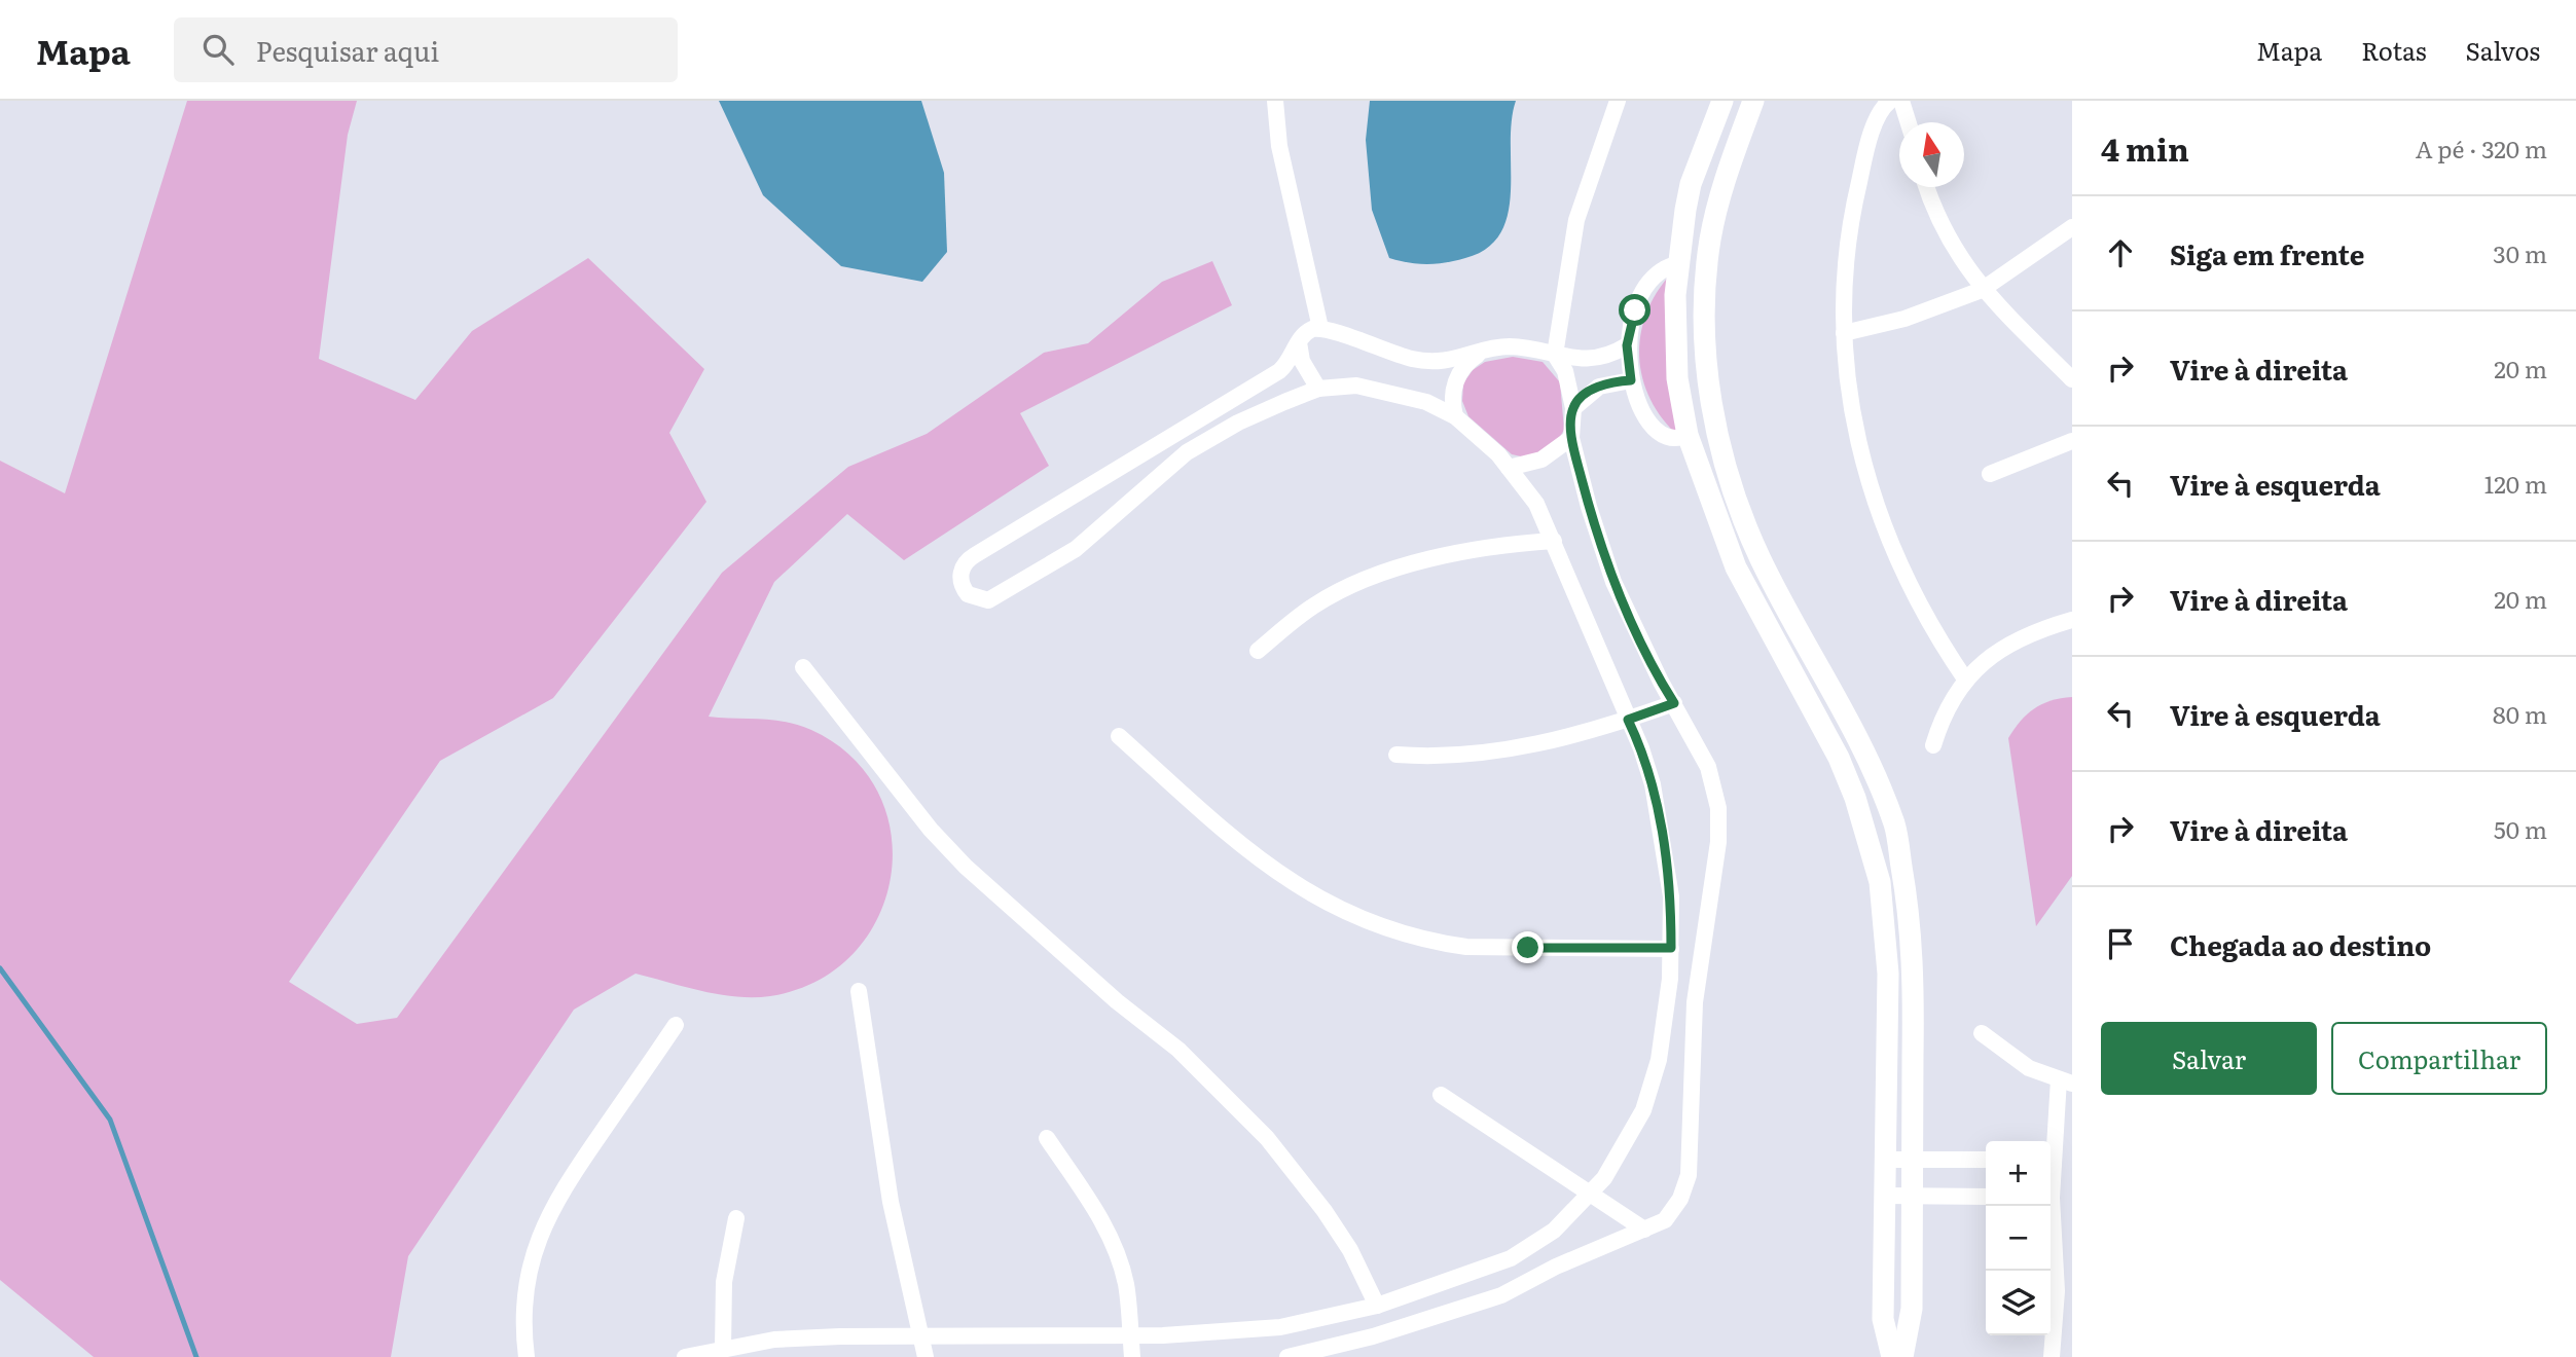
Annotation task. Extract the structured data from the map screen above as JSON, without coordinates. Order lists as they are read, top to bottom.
{
  "north": "top",
  "page": {
    "header": "Mapa",
    "search": "Pesquisar aqui",
    "nav": ["Mapa", "Rotas", "Salvos"],
    "heading": ["4 min", "A pé · 320 m"],
    "list": [
      ["Siga em frente", "30 m"],
      ["Vire à direita", "20 m"],
      ["Vire à esquerda", "120 m"],
      ["Vire à direita", "20 m"],
      ["Vire à esquerda", "80 m"],
      ["Vire à direita", "50 m"],
      "Chegada ao destino"
    ],
    "buttons": ["Salvar", "Compartilhar"],
    "map_buttons": ["+", "−"]
  }
}
